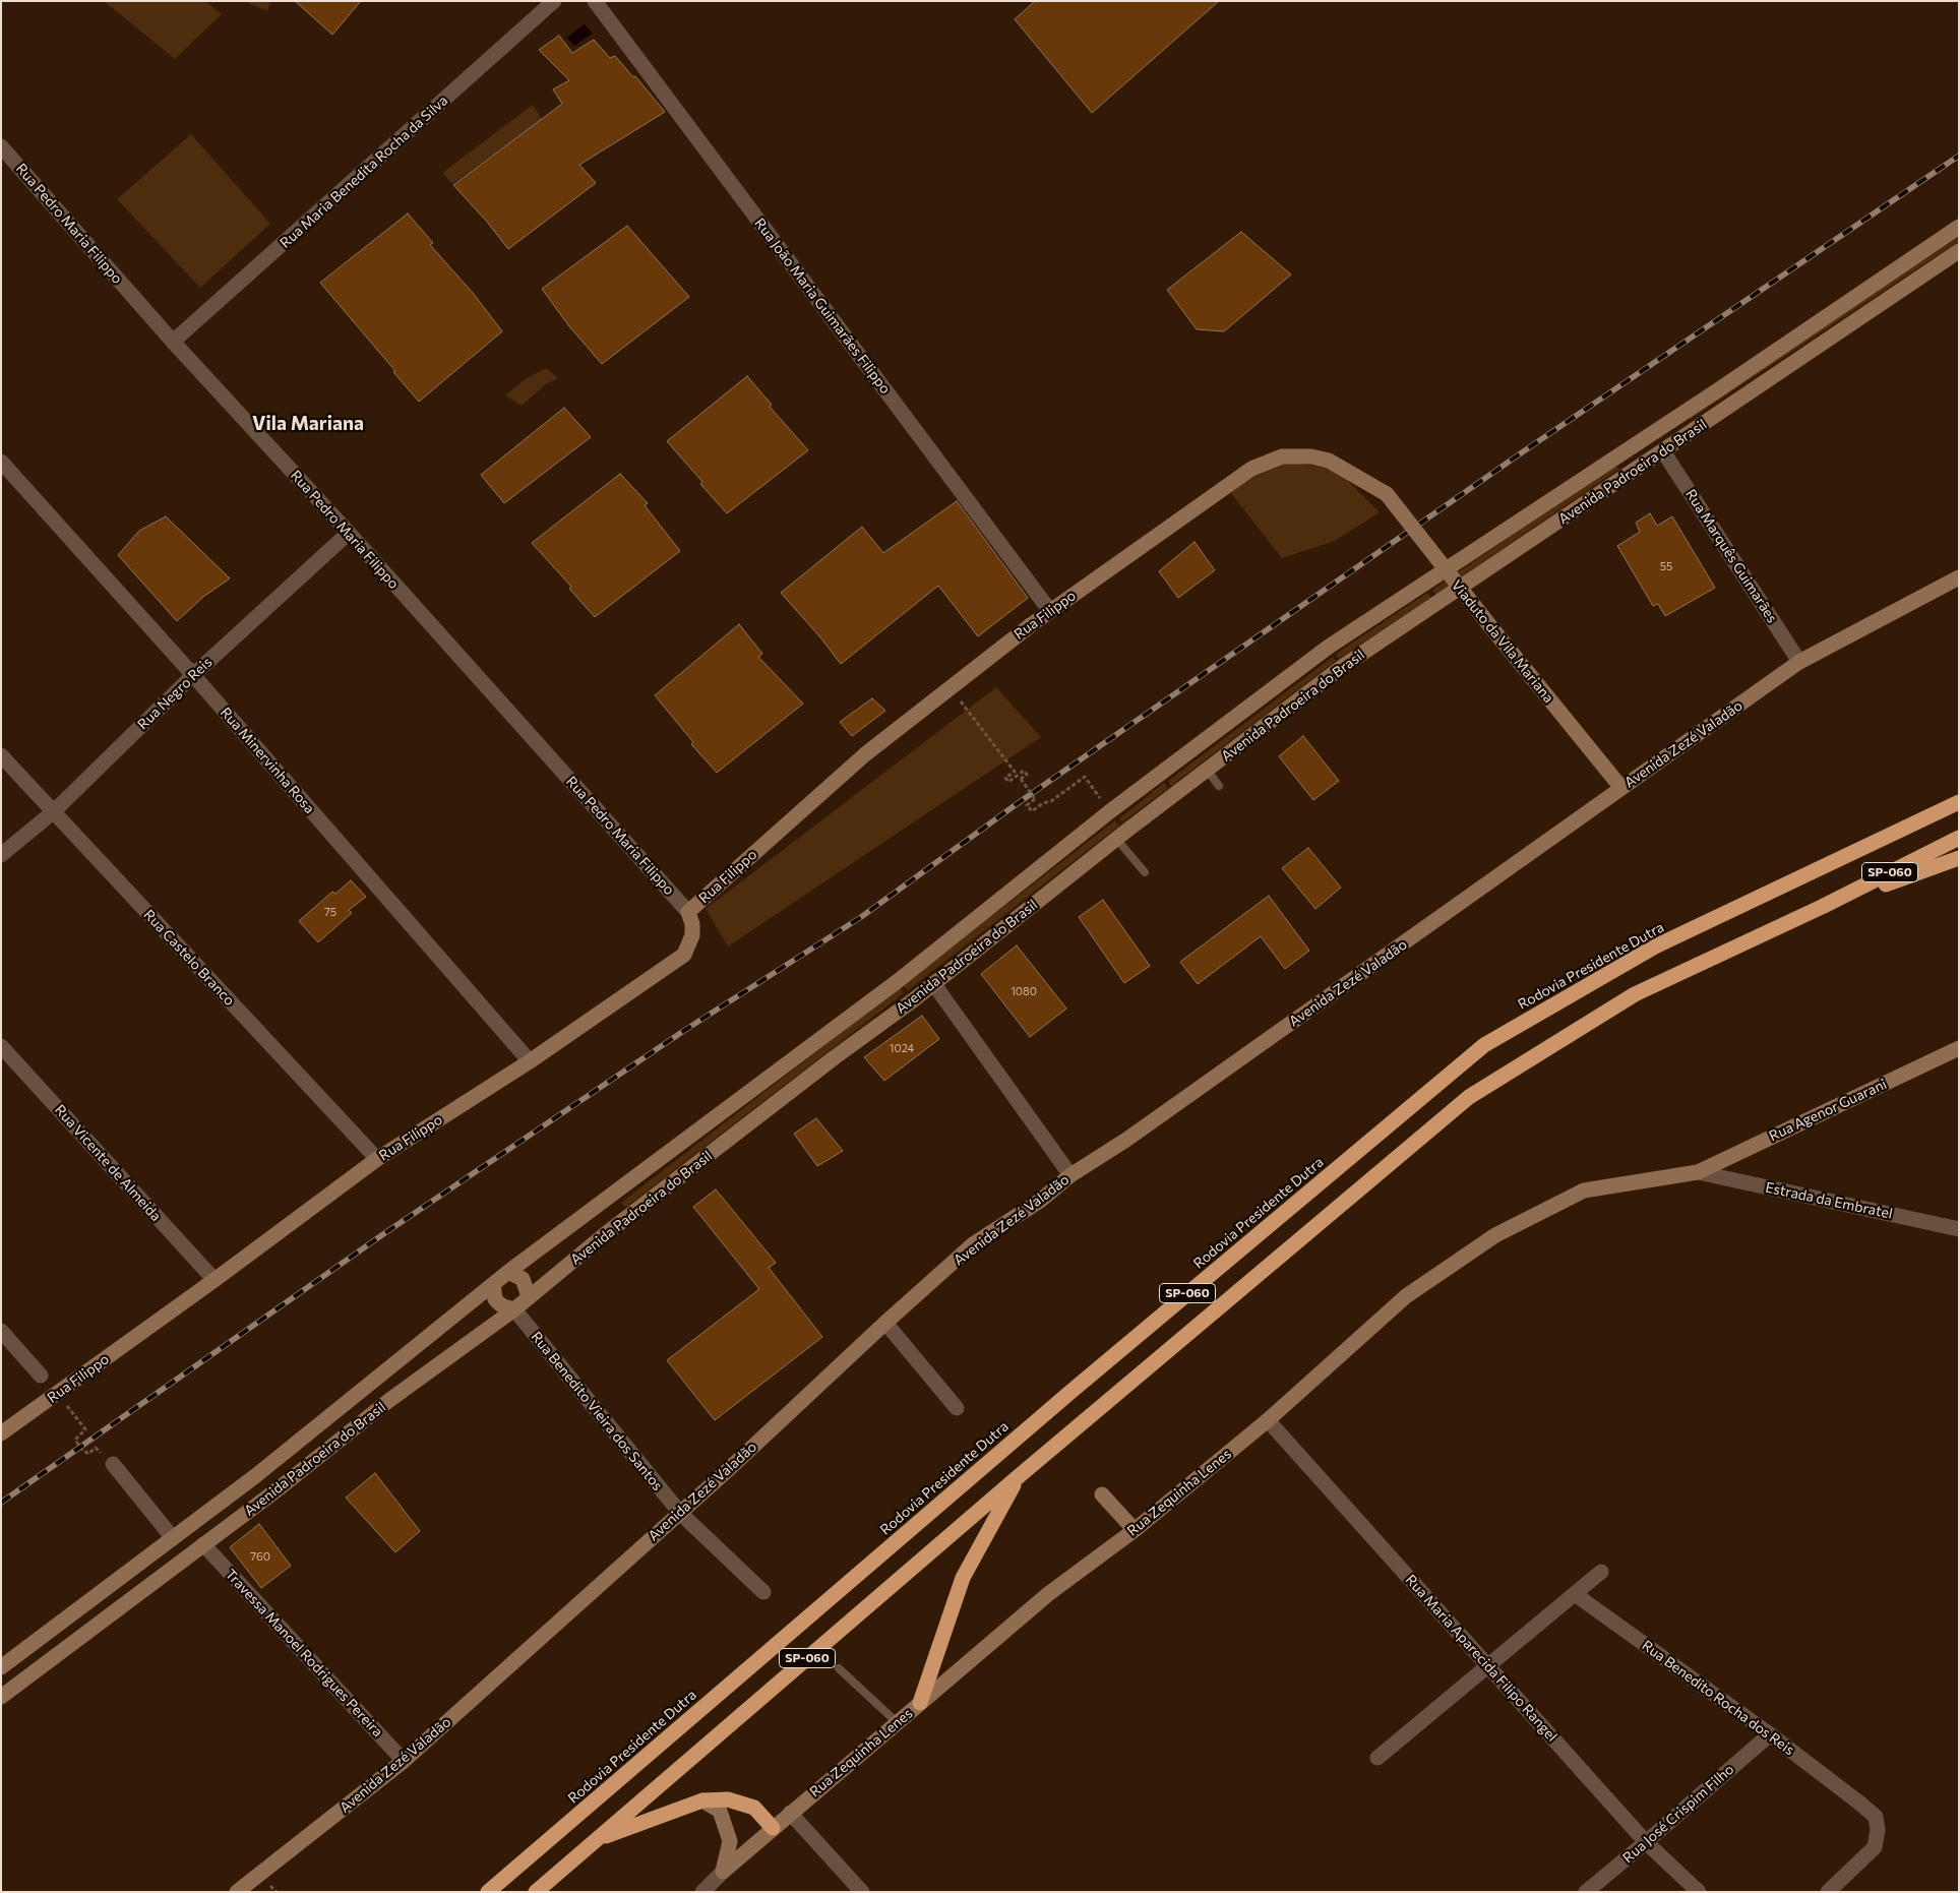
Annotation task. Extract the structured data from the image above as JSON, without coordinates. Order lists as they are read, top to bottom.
{
  "streets": {
    "highway": ["SP-060", "Rodovia Presidente Dutra"],
    "street": [
      "Rua Maria Benedita Rocha da Silva",
      "Rua Pedro Maria Filippo",
      "Rua João Maria Guimarães Filippo",
      "Avenida Padroeira do Brasil",
      "Rua Marquês Guimarães",
      "Rua Filippo",
      "Viaduto da Vila Mariana",
      "Rua Negro Reis",
      "Avenida Zezé Valadão",
      "Rua Minervinha Rosa",
      "Rua Castelo Branco",
      "Rua Agenor Guarani",
      "Rua Vicente de Almeida",
      "Estrada da Embratel",
      "Rua Benedito Vieira dos Santos",
      "Rua Zequinha Lenes",
      "Travessa Manoel Rodrigues Pereira",
      "Rua Maria Aparecida Filipo Rangel",
      "Rua Benedito Rocha dos Reis",
      "Rua José Crispim Filho"
    ]
  },
  "crossings": [
    ["Rua Maria Benedita Rocha da Silva", "Rua Pedro Maria Filippo"],
    ["Rua Pedro Maria Filippo", "Rua Filippo"],
    ["Rua Pedro Maria Filippo", "Rua Negro Reis"],
    ["Rua João Maria Guimarães Filippo", "Rua Filippo"],
    ["Avenida Padroeira do Brasil", "Rua Marquês Guimarães"],
    ["Avenida Padroeira do Brasil", "Rua Benedito Vieira dos Santos"],
    ["Avenida Padroeira do Brasil", "Travessa Manoel Rodrigues Pereira"],
    ["Rua Marquês Guimarães", "Avenida Zezé Valadão"],
    ["Rua Filippo", "Viaduto da Vila Mariana"],
    ["Rua Filippo", "Rua Minervinha Rosa"],
    ["Rua Filippo", "Rua Castelo Branco"],
    ["Rua Filippo", "Rua Vicente de Almeida"],
    ["Viaduto da Vila Mariana", "Avenida Zezé Valadão"],
    ["Rua Negro Reis", "Rua Minervinha Rosa"],
    ["Rua Negro Reis", "Rua Castelo Branco"],
    ["Avenida Zezé Valadão", "Rua Benedito Vieira dos Santos"],
    ["Avenida Zezé Valadão", "Travessa Manoel Rodrigues Pereira"],
    ["Rua Agenor Guarani", "Estrada da Embratel"],
    ["Rua Agenor Guarani", "Rua Zequinha Lenes"],
    ["Estrada da Embratel", "Rua Zequinha Lenes"],
    ["Rua Zequinha Lenes", "Rua Maria Aparecida Filipo Rangel"],
    ["Rua Maria Aparecida Filipo Rangel", "Rua José Crispim Filho"],
    ["Rua Benedito Rocha dos Reis", "Rua José Crispim Filho"]
  ],
  "districts": ["Vila Mariana"],
  "house_numbers": [
    "55",
    "75",
    "1080",
    "1024",
    "760"
  ]
}
